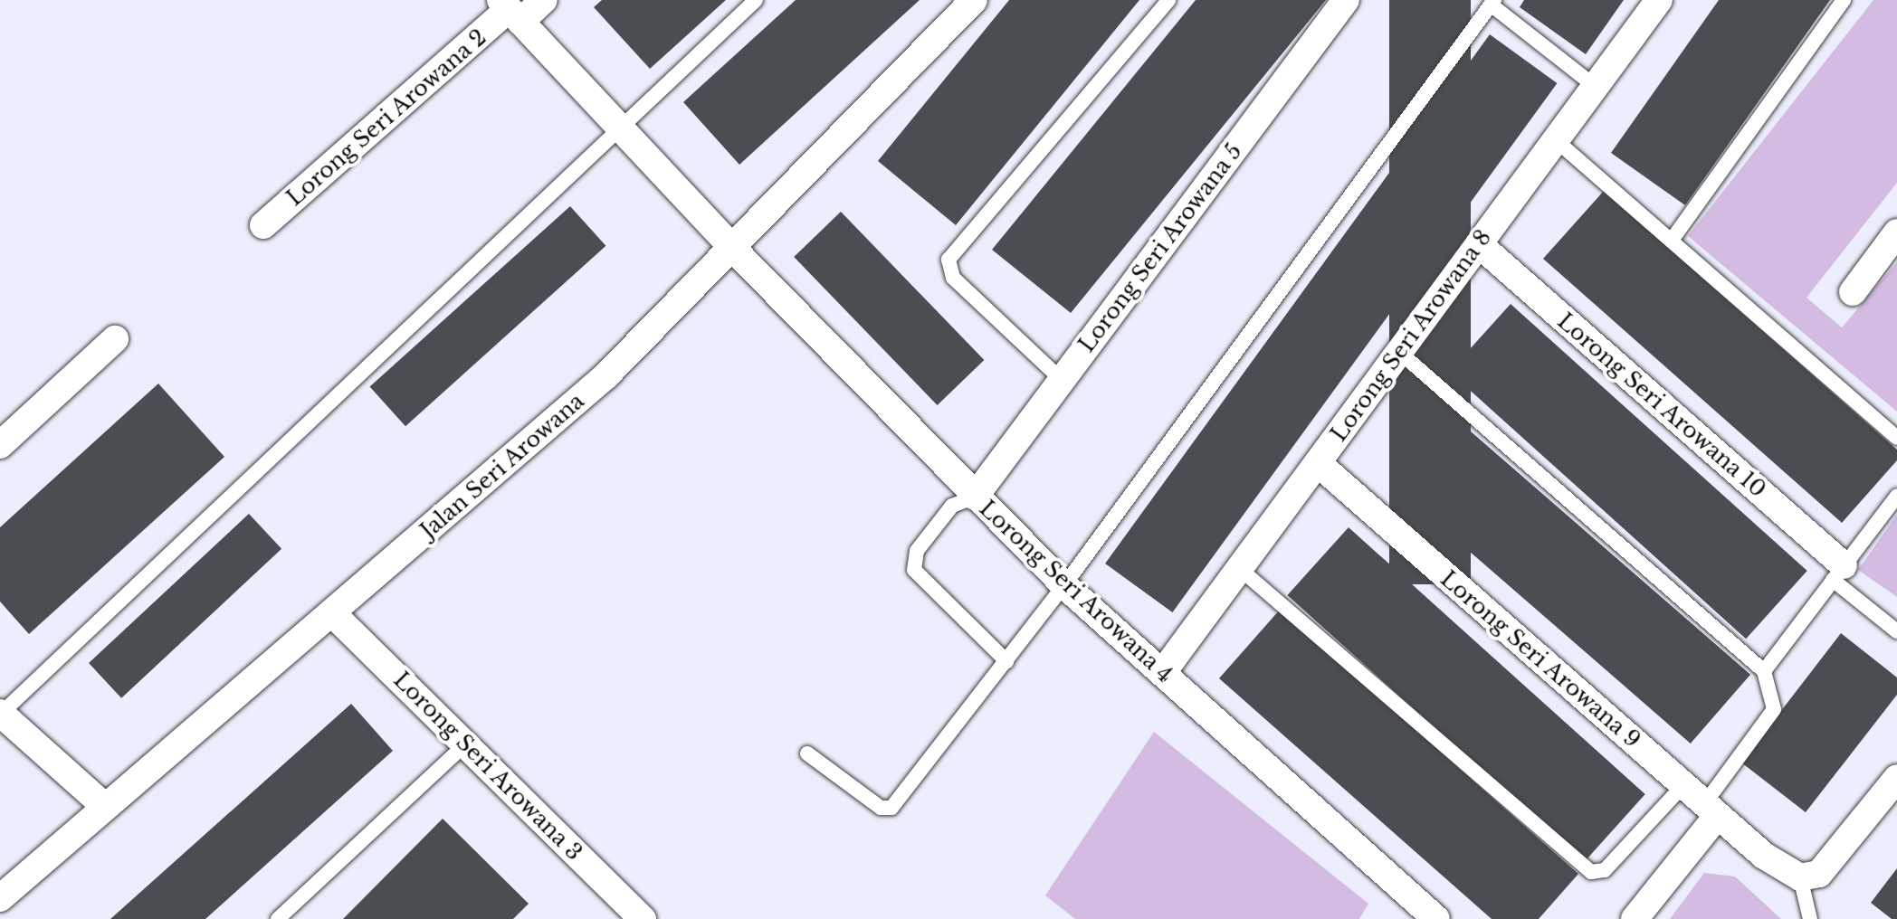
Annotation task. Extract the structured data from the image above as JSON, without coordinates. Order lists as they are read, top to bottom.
{
  "streets": {
    "street": [
      "Lorong Seri Arowana 2",
      "Lorong Seri Arowana 5",
      "Lorong Seri Arowana 8",
      "Lorong Seri Arowana 10",
      "Jalan Seri Arowana",
      "Lorong Seri Arowana 4",
      "Lorong Seri Arowana 9",
      "Lorong Seri Arowana 3"
    ]
  },
  "crossings": [
    ["Lorong Seri Arowana 2", "Lorong Seri Arowana 4"],
    ["Lorong Seri Arowana 5", "Lorong Seri Arowana 4"],
    ["Lorong Seri Arowana 8", "Lorong Seri Arowana 10"],
    ["Lorong Seri Arowana 8", "Lorong Seri Arowana 4"],
    ["Lorong Seri Arowana 8", "Lorong Seri Arowana 9"],
    ["Jalan Seri Arowana", "Lorong Seri Arowana 4"],
    ["Jalan Seri Arowana", "Lorong Seri Arowana 3"]
  ]
}
